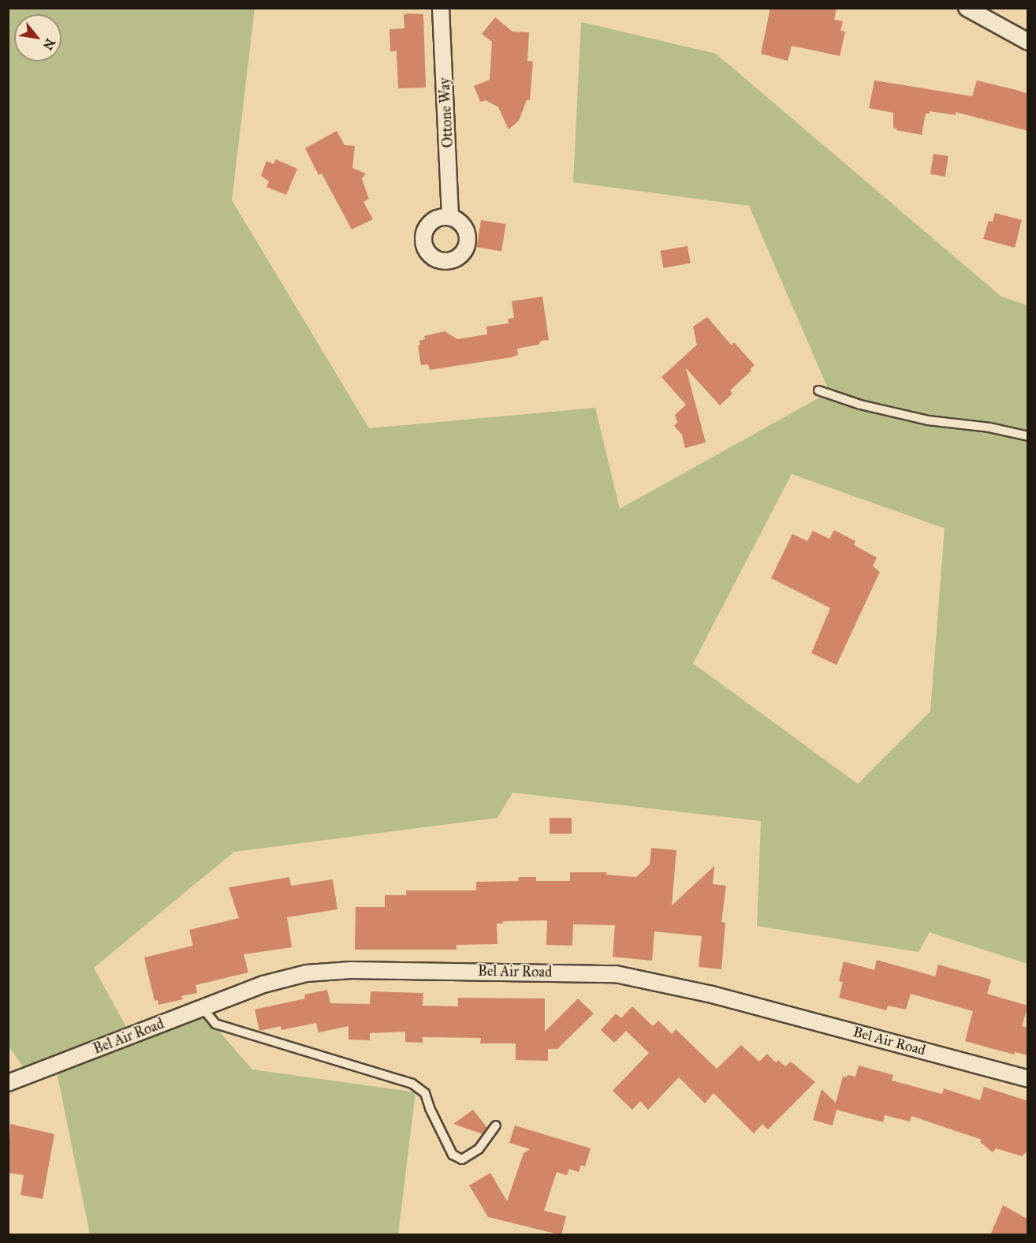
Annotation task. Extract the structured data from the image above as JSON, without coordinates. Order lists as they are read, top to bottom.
{
  "streets": {
    "street": ["Ottone Way", "Bel Air Road"]
  },
  "north": "bottom right"
}
